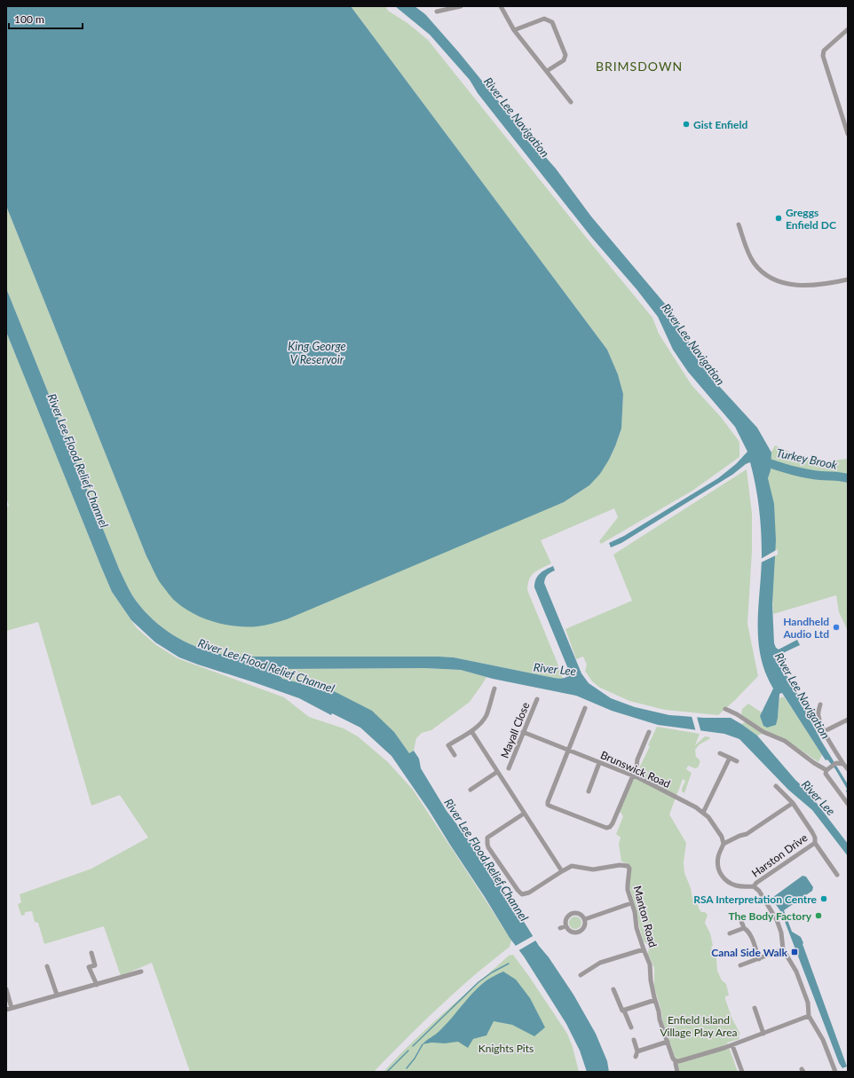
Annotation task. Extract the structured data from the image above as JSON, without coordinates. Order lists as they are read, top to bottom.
{
  "streets": {
    "street": [
      "Mayall Close",
      "Brunswick Road",
      "Harston Drive",
      "Manton Road"
    ]
  },
  "crossings": [
    ["Mayall Close", "Brunswick Road"]
  ],
  "districts": ["BRIMSDOWN"],
  "water": [
    "River Lee Navigation",
    "King George V Reservoir",
    "Turkey Brook",
    "River Lee Flood Relief Channel",
    "River Lee"
  ],
  "parks": ["Enfield Island Village Play Area", "Knights Pits"],
  "places": {
    "other": [
      "Gist Enfield",
      "Greggs Enfield DC",
      "Handheld Audio Ltd",
      "RSA Interpretation Centre",
      "The Body Factory"
    ],
    "transit": ["Canal Side Walk"]
  },
  "scale_bar": "100 m"
}
